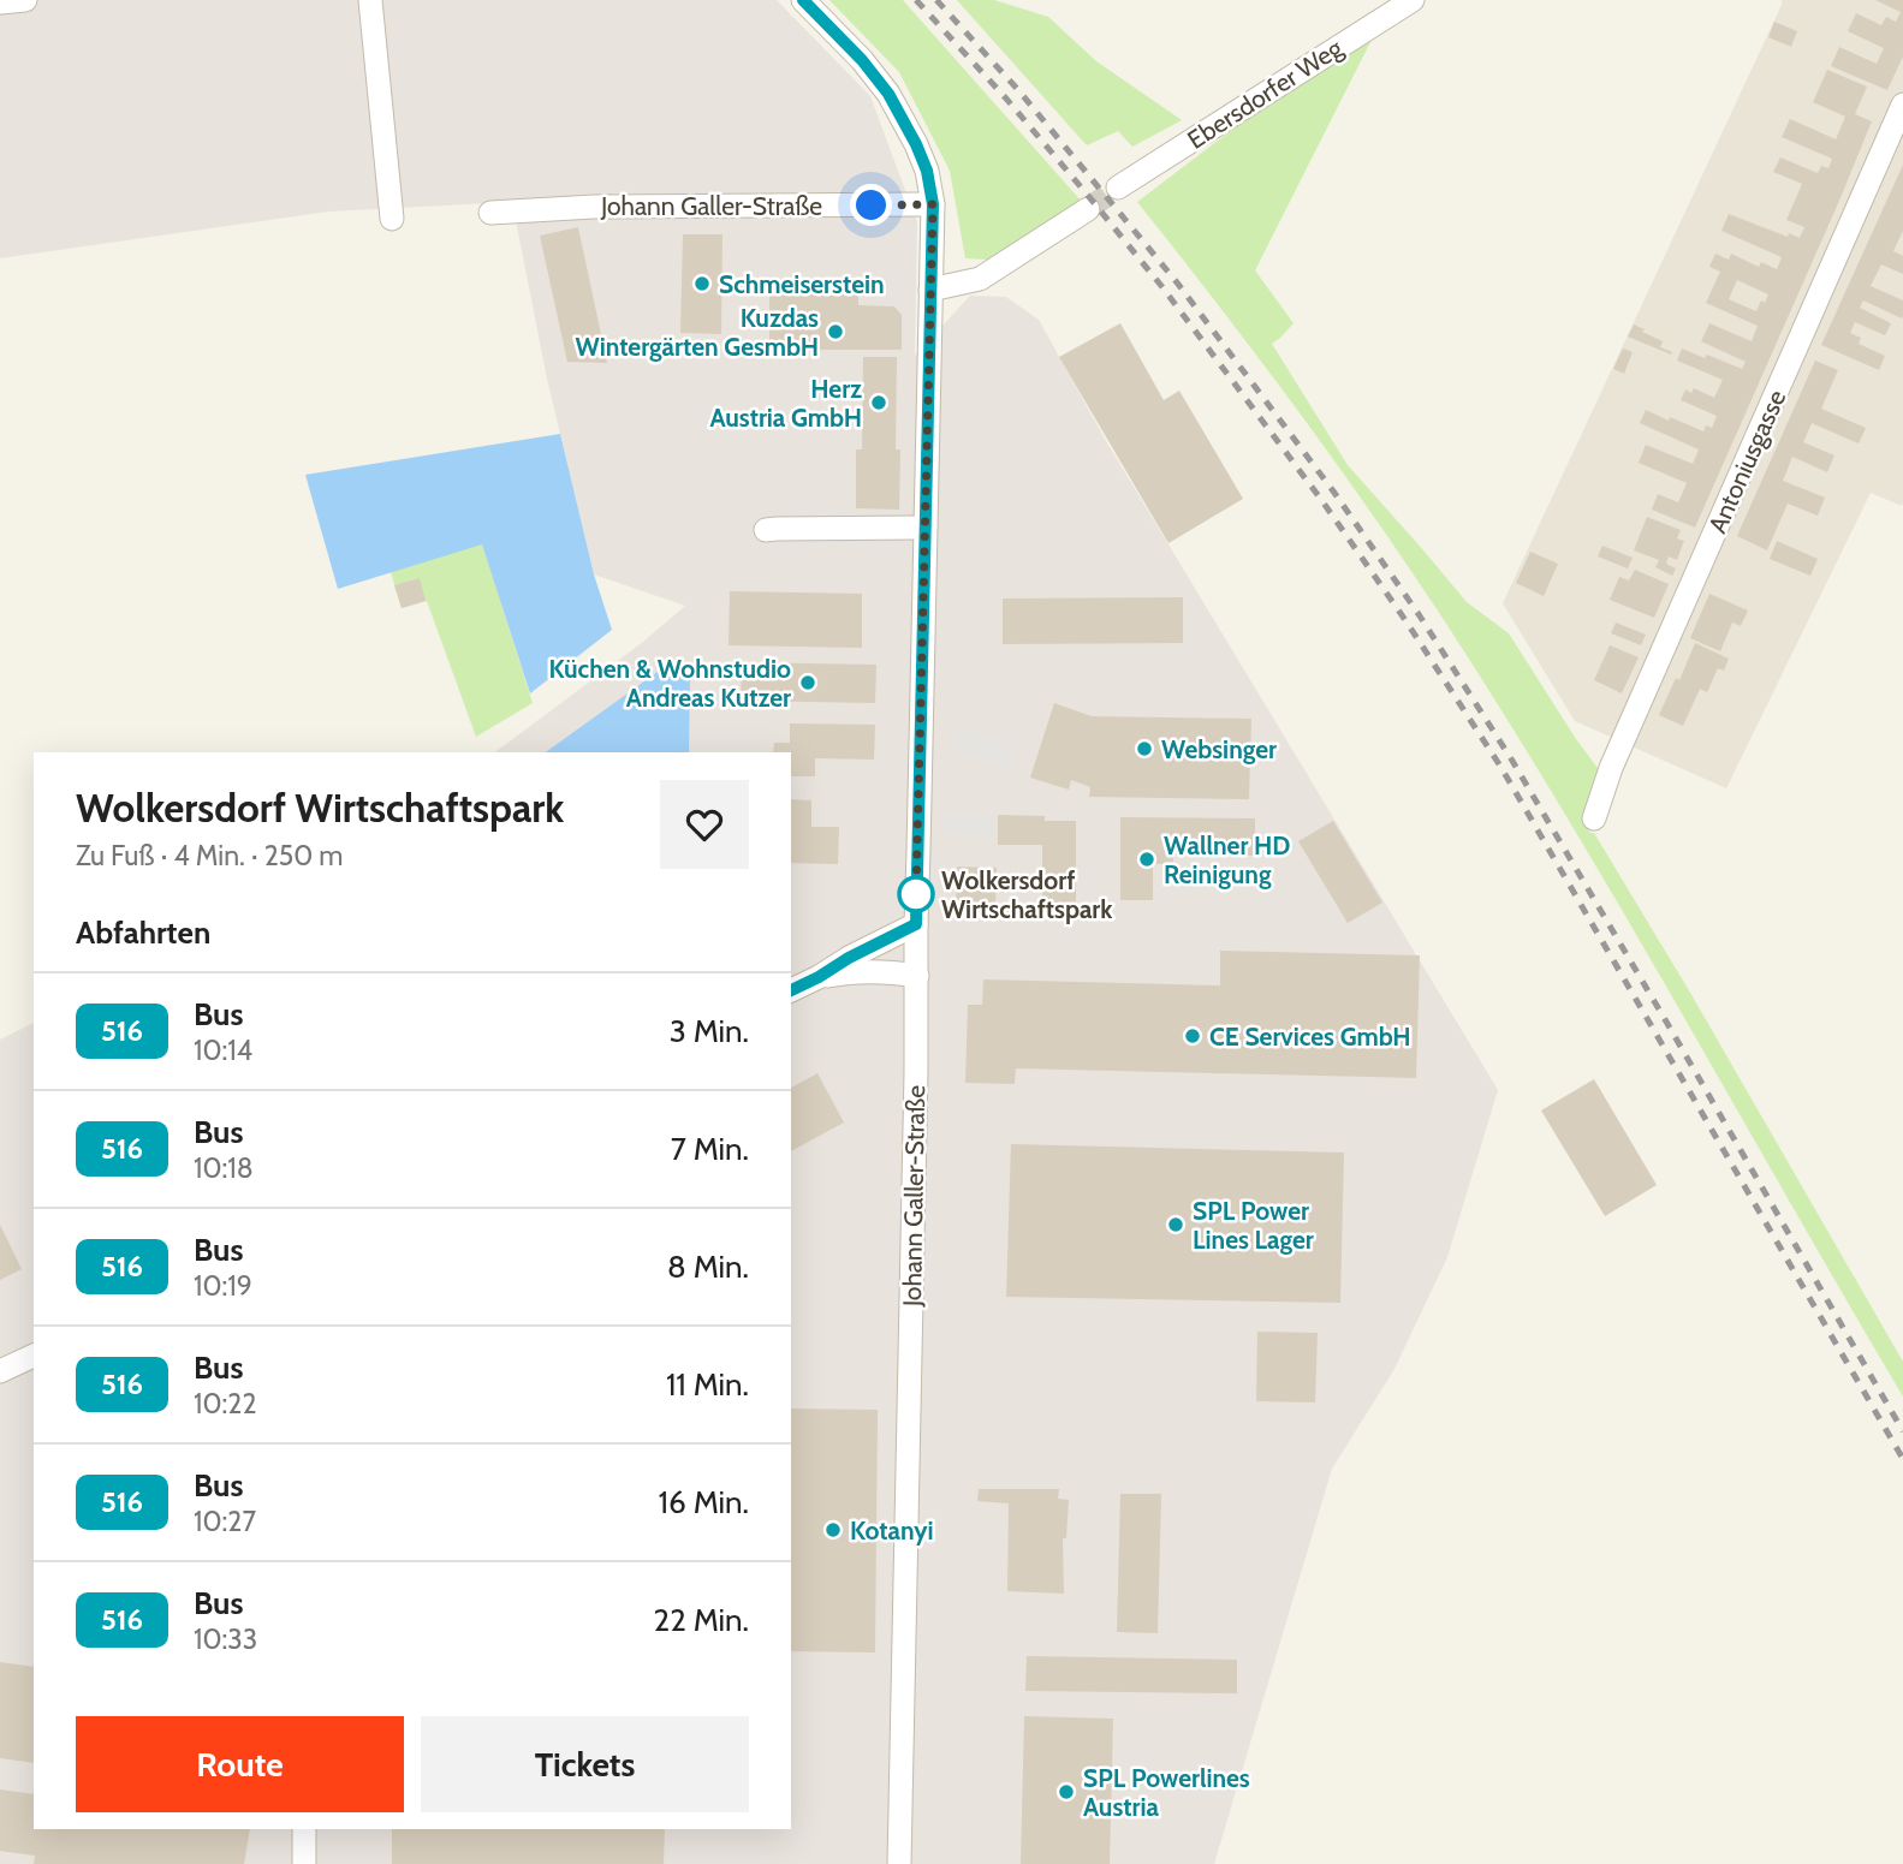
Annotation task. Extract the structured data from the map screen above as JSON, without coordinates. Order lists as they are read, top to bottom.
{
  "streets": {
    "street": ["Ebersdorfer Weg", "Johann Galler-Straße", "Antoniusgasse"]
  },
  "places": [
    "Schmeiserstein",
    "Kuzdas Wintergärten GesmbH",
    "Herz Austria GmbH",
    "Küchen & Wohnstudio Andreas Kutzer",
    "Websinger",
    "Wallner HD Reinigung",
    "Wolkersdorf Wirtschaftspark",
    "CE Services GmbH",
    "SPL Power Lines Lager",
    "Kotanyi",
    "SPL Powerlines Austria"
  ],
  "lines": ["bus line 516"],
  "page": {
    "heading": [
      ["Wolkersdorf Wirtschaftspark", "Zu Fuß · 4 Min. · 250 m"],
      "Abfahrten"
    ],
    "list": [
      {
        "mark": "516",
        "name": "Bus",
        "note": "10:14",
        "value": "3 Min."
      },
      {
        "mark": "516",
        "name": "Bus",
        "note": "10:18",
        "value": "7 Min."
      },
      {
        "mark": "516",
        "name": "Bus",
        "note": "10:19",
        "value": "8 Min."
      },
      {
        "mark": "516",
        "name": "Bus",
        "note": "10:22",
        "value": "11 Min."
      },
      {
        "mark": "516",
        "name": "Bus",
        "note": "10:27",
        "value": "16 Min."
      },
      {
        "mark": "516",
        "name": "Bus",
        "note": "10:33",
        "value": "22 Min."
      }
    ],
    "buttons": ["Route", "Tickets"]
  }
}
